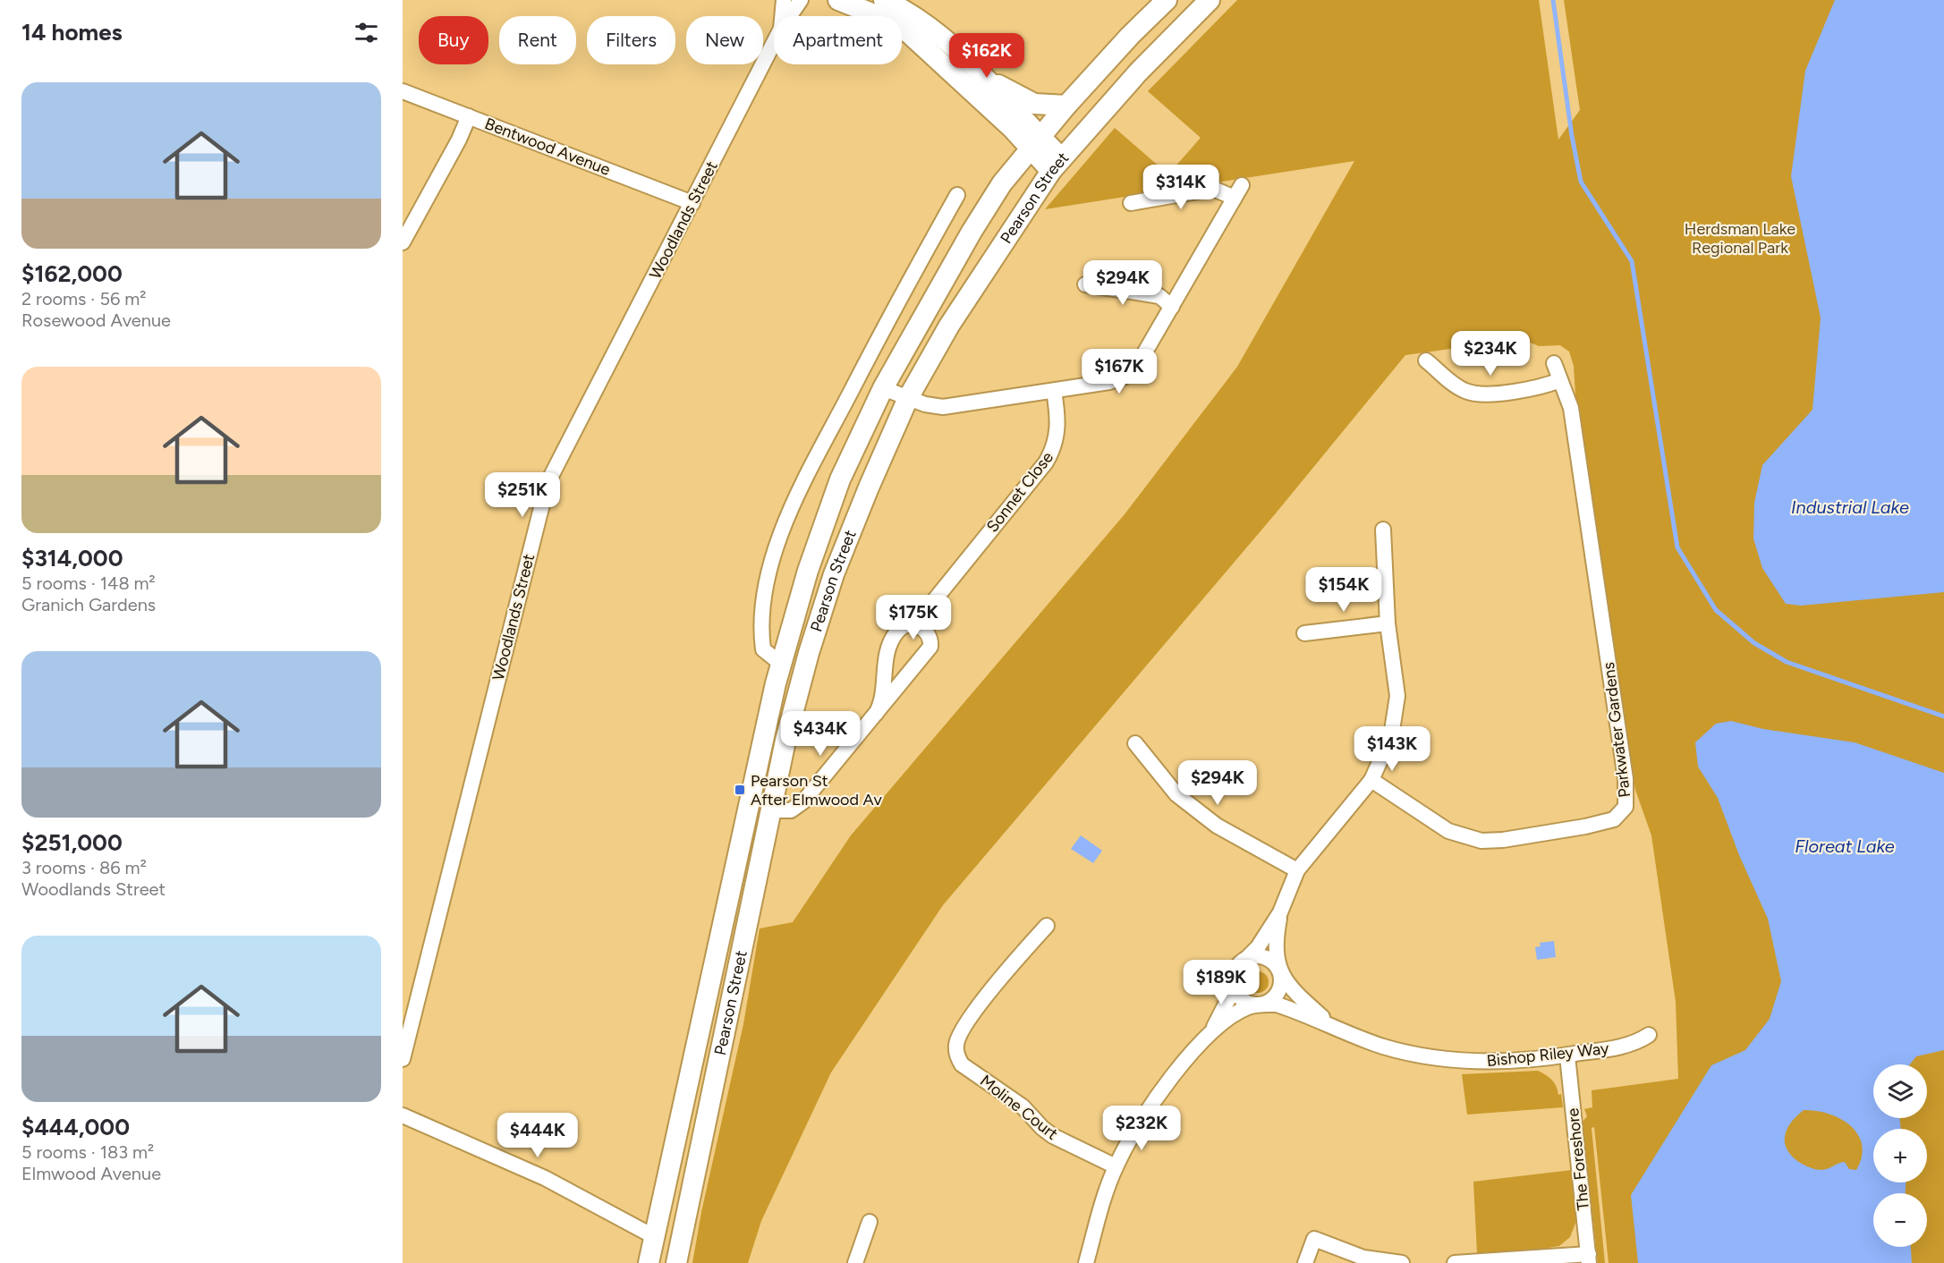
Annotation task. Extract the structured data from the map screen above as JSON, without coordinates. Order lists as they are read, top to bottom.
{
  "streets": {
    "main road": ["Pearson Street"],
    "street": [
      "Bentwood Avenue",
      "Woodlands Street",
      "Sonnet Close",
      "Parkwater Gardens",
      "Bishop Riley Way",
      "Moline Court",
      "The Foreshore"
    ]
  },
  "crossings": [
    ["Bentwood Avenue", "Woodlands Street"],
    ["Bishop Riley Way", "The Foreshore"]
  ],
  "water": ["Industrial Lake", "Floreat Lake"],
  "parks": ["Herdsman Lake Regional Park"],
  "places": {
    "transit": ["Pearson St After Elmwood Av"]
  },
  "page": {
    "heading": "14 homes",
    "chip": [
      "Buy",
      "Rent",
      "Filters",
      "New",
      "Apartment"
    ],
    "price": [
      "$162K",
      "$314K",
      "$294K",
      "$234K",
      "$167K",
      "$251K",
      "$154K",
      "$175K",
      "$434K",
      "$143K",
      "$294K",
      "$189K",
      "$232K",
      "$444K"
    ],
    "list": [
      {
        "name": "$162,000",
        "note": "2 rooms · 56 m² · Rosewood Avenue"
      },
      {
        "name": "$314,000",
        "note": "5 rooms · 148 m² · Granich Gardens"
      },
      {
        "name": "$251,000",
        "note": "3 rooms · 86 m² · Woodlands Street"
      },
      {
        "name": "$444,000",
        "note": "5 rooms · 183 m² · Elmwood Avenue"
      }
    ],
    "map_buttons": ["+", "−"]
  }
}
